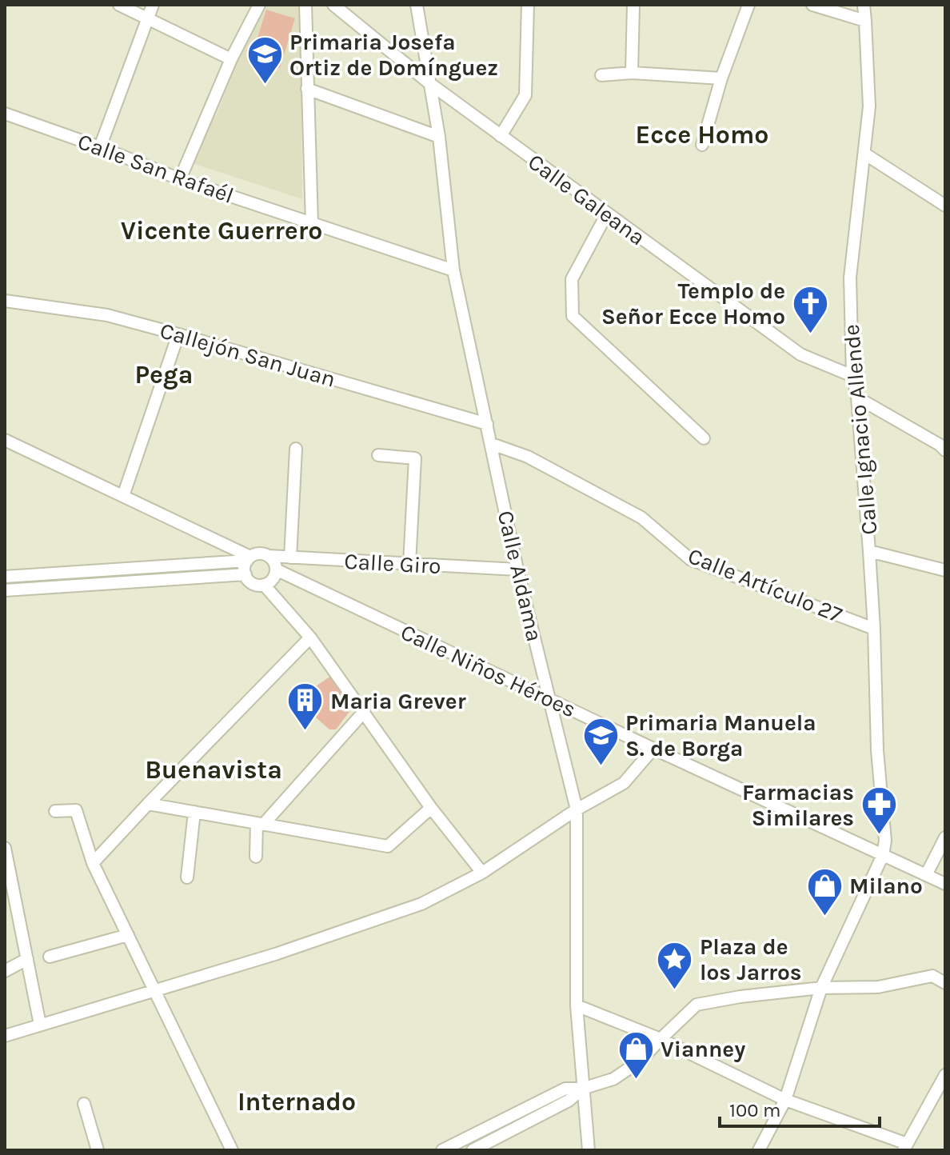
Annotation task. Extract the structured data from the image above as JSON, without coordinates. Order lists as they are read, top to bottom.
{
  "streets": {
    "street": [
      "Calle San Rafaél",
      "Calle Galeana",
      "Callejón San Juan",
      "Calle Ignacio Allende",
      "Calle Giro",
      "Calle Aldama",
      "Calle Artículo 27",
      "Calle Niños Héroes"
    ]
  },
  "crossings": [
    ["Calle San Rafaél", "Calle Aldama"],
    ["Calle Galeana", "Calle Ignacio Allende"],
    ["Calle Galeana", "Calle Aldama"],
    ["Callejón San Juan", "Calle Aldama"],
    ["Calle Ignacio Allende", "Calle Artículo 27"],
    ["Calle Ignacio Allende", "Calle Niños Héroes"],
    ["Calle Giro", "Calle Aldama"],
    ["Calle Giro", "Calle Niños Héroes"],
    ["Calle Aldama", "Calle Artículo 27"],
    ["Calle Aldama", "Calle Niños Héroes"]
  ],
  "districts": [
    "Ecce Homo",
    "Vicente Guerrero",
    "Pega",
    "Buenavista",
    "Internado"
  ],
  "places": {
    "school or university": ["Primaria Josefa Ortiz de Domínguez", "Primaria Manuela S. de Borga"],
    "church": ["Templo de Señor Ecce Homo"],
    "building": ["Maria Grever"],
    "pharmacy": ["Farmacias Similares"],
    "shop": ["Milano", "Vianney"],
    "place": ["Plaza de los Jarros"]
  },
  "scale_bar": "100 m"
}
